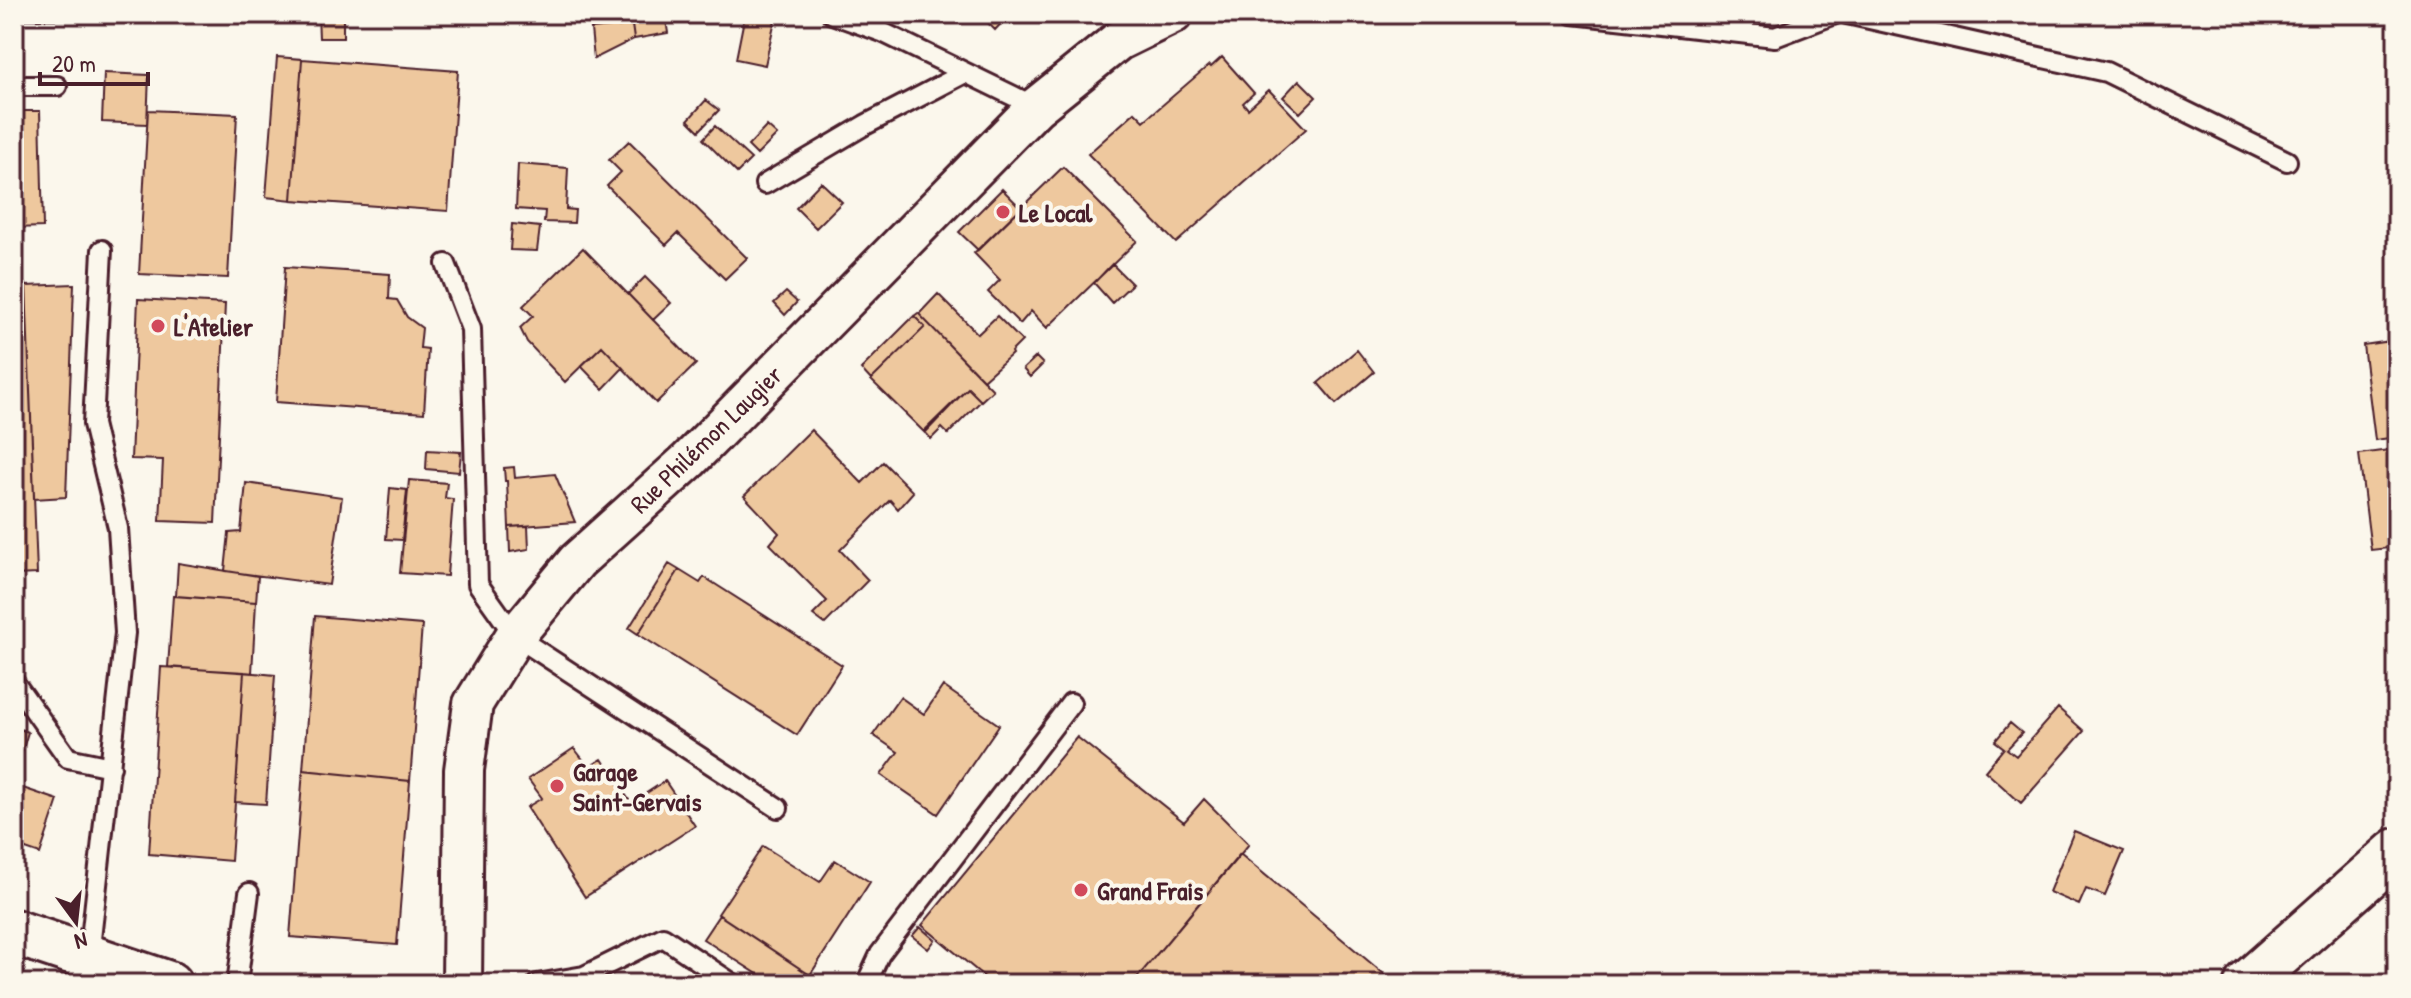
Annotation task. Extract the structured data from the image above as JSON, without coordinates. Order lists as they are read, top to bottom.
{
  "streets": {
    "street": ["Rue Philémon Laugier"]
  },
  "places": [
    "Le Local",
    "L'Atelier",
    "Garage Saint-Gervais",
    "Grand Frais"
  ],
  "scale_bar": "20 m",
  "north": "bottom"
}
